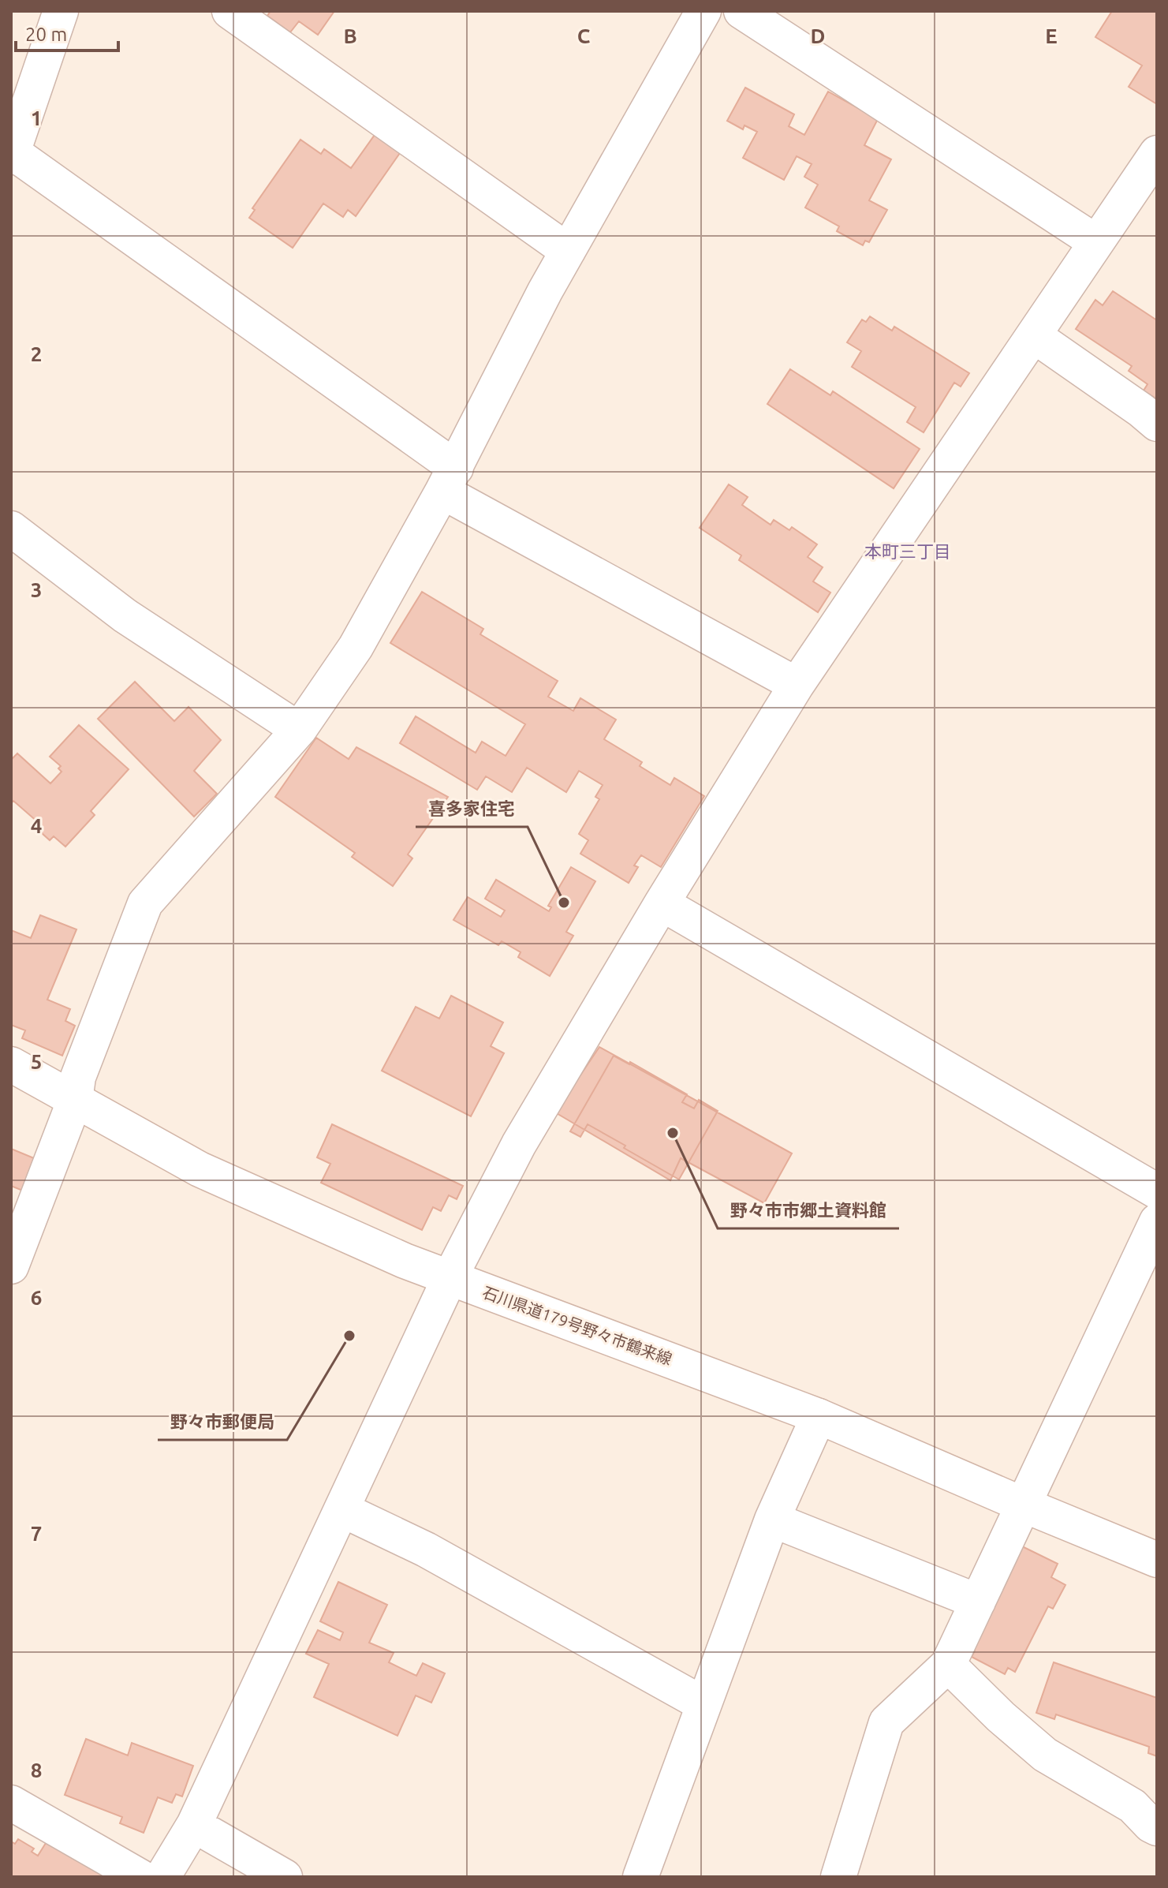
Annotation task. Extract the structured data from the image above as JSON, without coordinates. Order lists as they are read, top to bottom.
{
  "streets": {
    "street": ["石川県道179号野々市鶴来線"]
  },
  "districts": ["本町三丁目"],
  "places": ["喜多家住宅", "野々市市郷土資料館", "野々市郵便局"],
  "scale_bar": "20 m",
  "grid": {
    "columns": [
      "B",
      "C",
      "D",
      "E"
    ],
    "rows": [
      "1",
      "2",
      "3",
      "4",
      "5",
      "6",
      "7",
      "8"
    ]
  }
}
